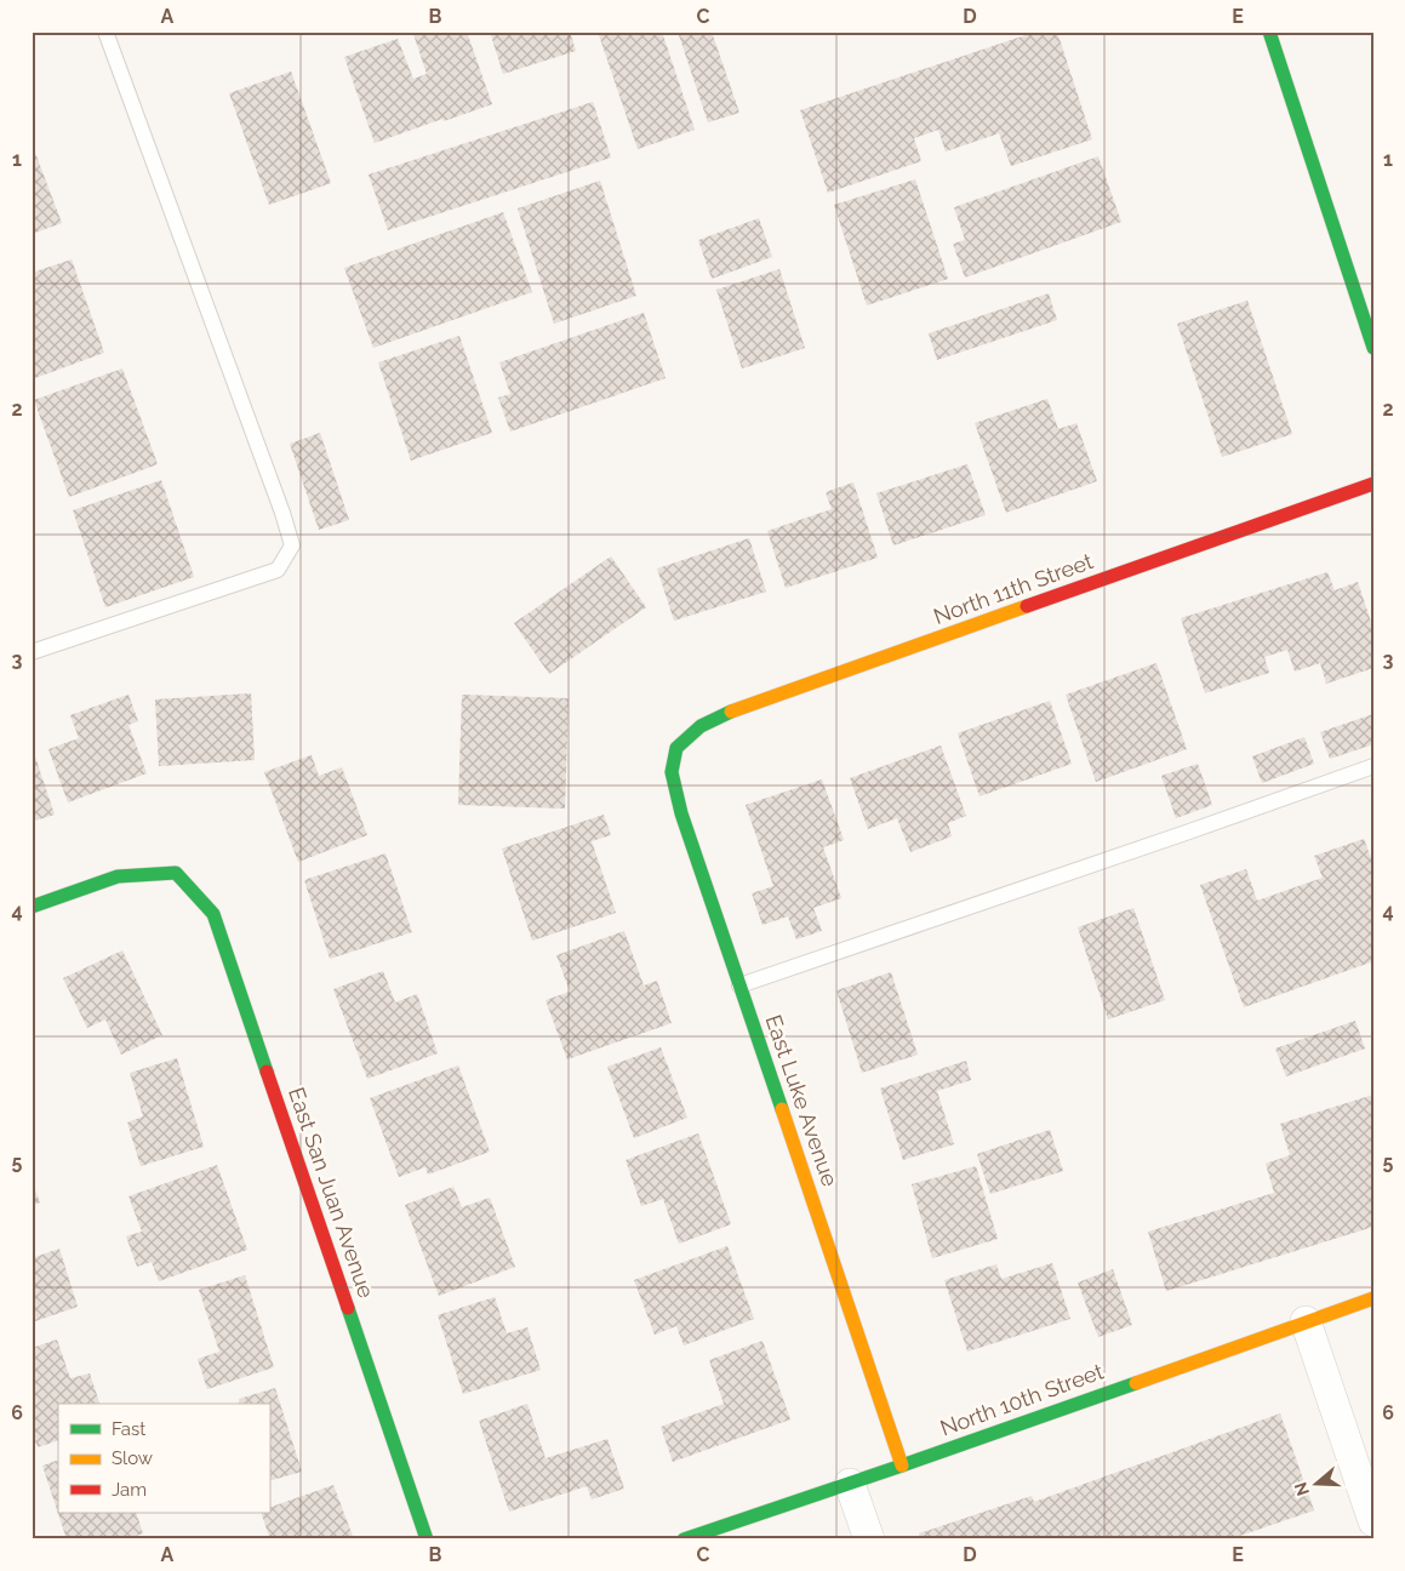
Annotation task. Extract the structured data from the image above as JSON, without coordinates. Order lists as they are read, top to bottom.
{
  "streets": {
    "street": [
      "North 11th Street",
      "East Luke Avenue",
      "East San Juan Avenue",
      "North 10th Street"
    ]
  },
  "crossings": [
    ["North 11th Street", "East Luke Avenue"],
    ["East Luke Avenue", "North 10th Street"]
  ],
  "legend": ["Fast", "Slow", "Jam"],
  "north": "left",
  "grid": {
    "columns": [
      "A",
      "B",
      "C",
      "D",
      "E"
    ],
    "rows": [
      "1",
      "2",
      "3",
      "4",
      "5",
      "6"
    ]
  }
}
